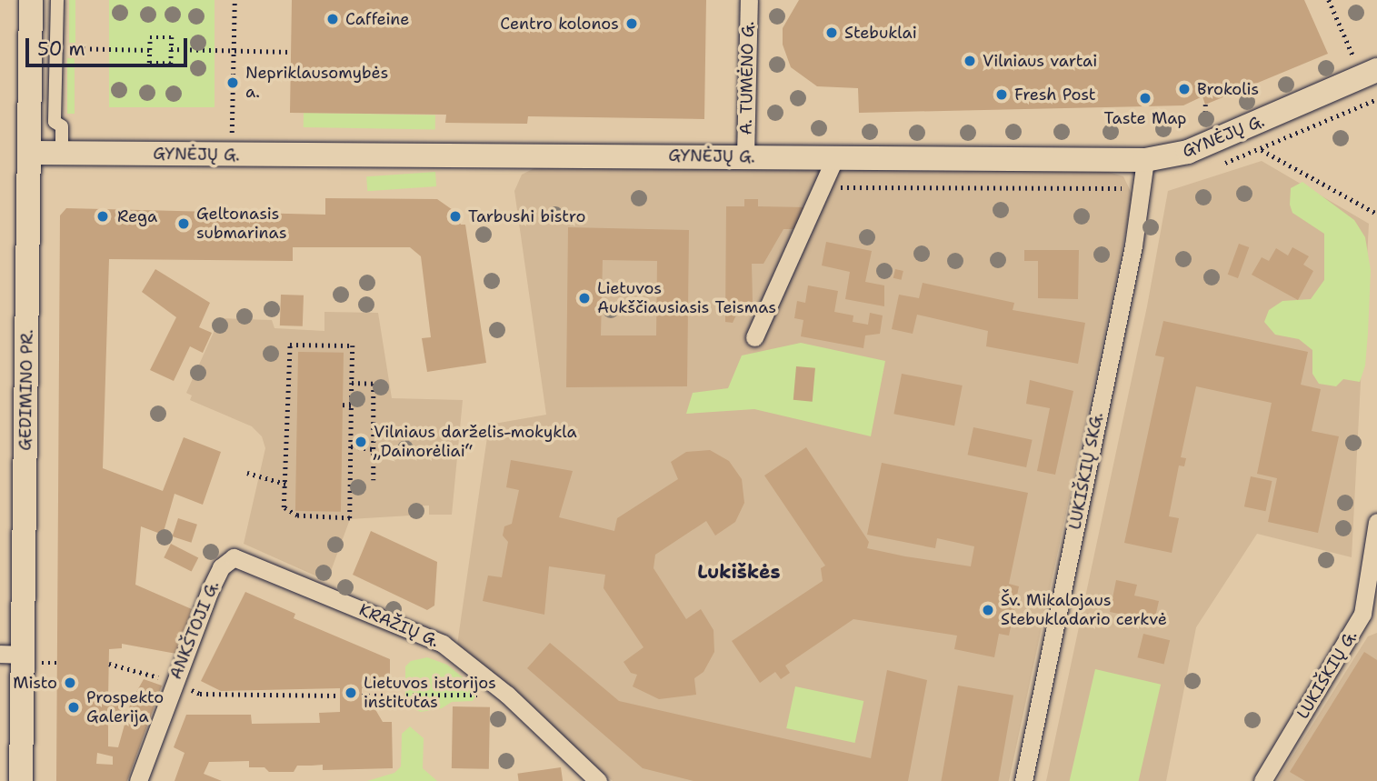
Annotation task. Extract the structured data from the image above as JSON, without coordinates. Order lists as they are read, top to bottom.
{
  "streets": {
    "main road": ["GYNĖJŲ G.", "GEDIMINO PR."],
    "street": [
      "A. TUMĖNO G.",
      "LUKIŠKIŲ SKG.",
      "KRAŽIŲ G.",
      "ANKŠTOJI G.",
      "LUKIŠKIŲ G."
    ]
  },
  "crossings": [
    ["A. TUMĖNO G.", "GYNĖJŲ G."],
    ["GYNĖJŲ G.", "GEDIMINO PR."],
    ["GYNĖJŲ G.", "LUKIŠKIŲ SKG."],
    ["KRAŽIŲ G.", "ANKŠTOJI G."]
  ],
  "districts": ["Lukiškės"],
  "places": [
    "Caffeine",
    "Centro kolonos",
    "Stebuklai",
    "Vilniaus vartai",
    "Nepriklausomybės a.",
    "Brokolis",
    "Fresh Post",
    "Taste Map",
    "Rega",
    "Tarbushi bistro",
    "Geltonasis submarinas",
    "Lietuvos Aukščiausiasis Teismas",
    "Vilniaus darželis-mokykla „Dainorėliai“",
    "Šv. Mikalojaus Stebukladario cerkvė",
    "Misto",
    "Lietuvos istorijos institutas",
    "Prospekto Galerija"
  ],
  "scale_bar": "50 m"
}
